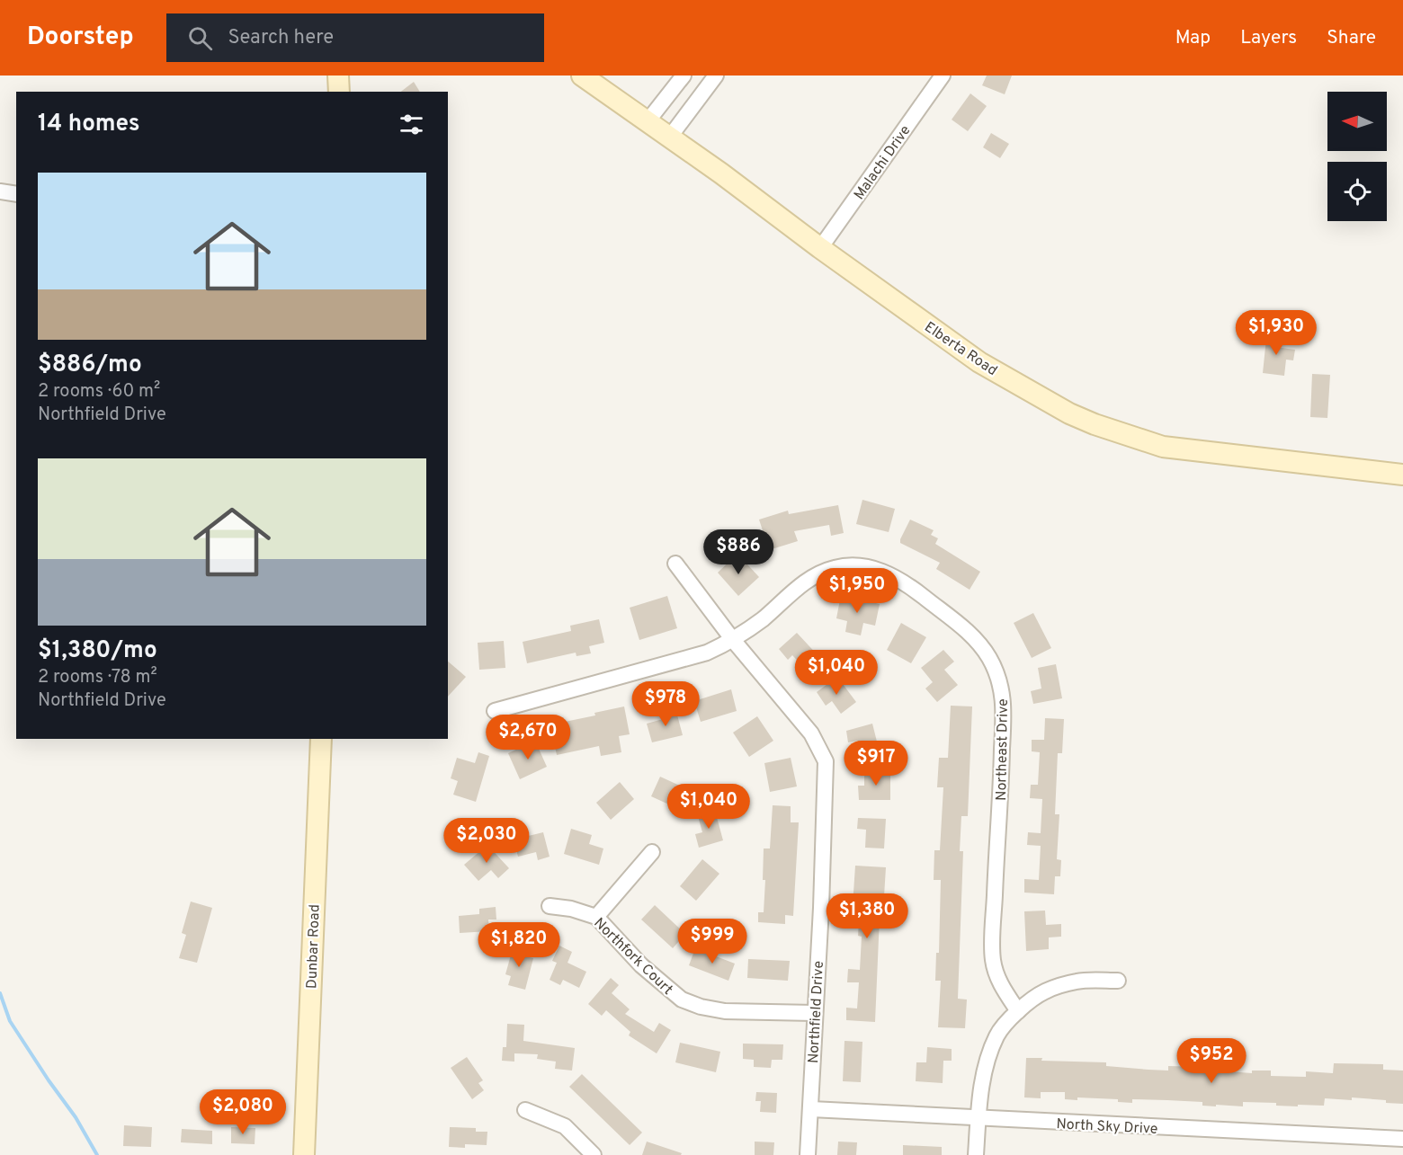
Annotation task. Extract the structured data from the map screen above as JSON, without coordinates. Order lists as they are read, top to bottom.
{
  "streets": {
    "street": [
      "Malachi Drive",
      "Elberta Road",
      "Northeast Drive",
      "Dunbar Road",
      "Northfork Court",
      "Northfield Drive",
      "North Sky Drive"
    ]
  },
  "crossings": [
    ["Malachi Drive", "Elberta Road"],
    ["Northeast Drive", "Northfield Drive"],
    ["Northfork Court", "Northfield Drive"],
    ["Northfield Drive", "North Sky Drive"]
  ],
  "north": "left",
  "page": {
    "header": "Doorstep",
    "search": "Search here",
    "nav": ["Map", "Layers", "Share"],
    "heading": "14 homes",
    "list": [
      {
        "name": "$886/mo",
        "note": "2 rooms · 60 m² · Northfield Drive"
      },
      {
        "name": "$1,380/mo",
        "note": "2 rooms · 78 m² · Northfield Drive"
      }
    ],
    "price": [
      "$1,930",
      "$886",
      "$1,950",
      "$1,040",
      "$978",
      "$2,670",
      "$917",
      "$1,040",
      "$2,030",
      "$1,380",
      "$999",
      "$1,820",
      "$952",
      "$2,080"
    ]
  }
}
